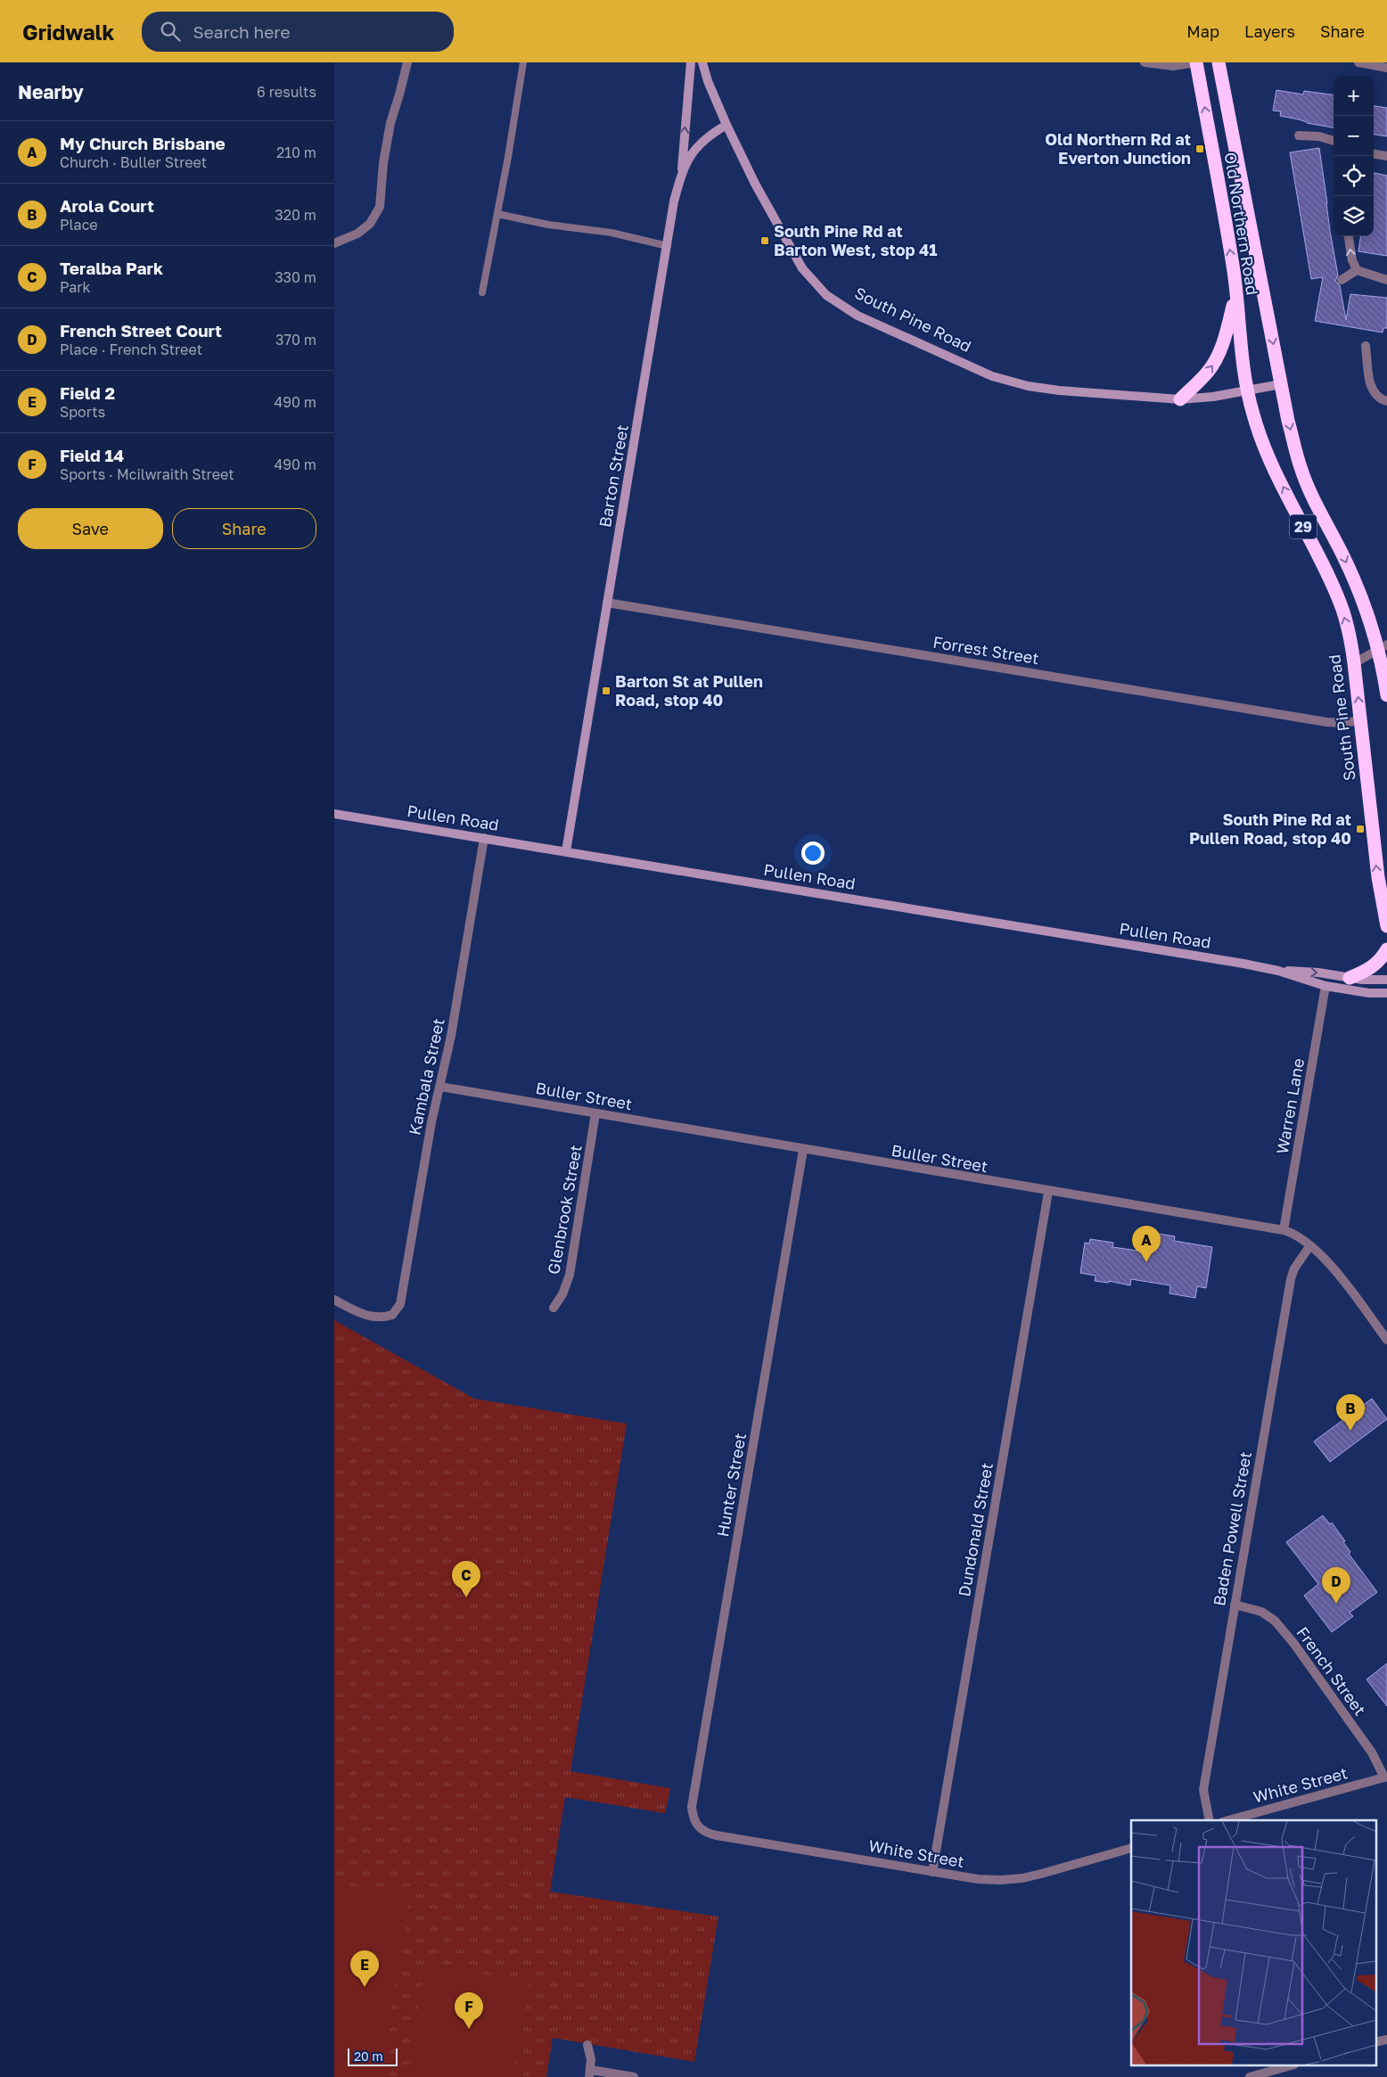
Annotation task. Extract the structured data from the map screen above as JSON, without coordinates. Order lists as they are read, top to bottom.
{
  "streets": {
    "highway": ["Old Northern Road", "South Pine Road", "29"],
    "street": [
      "Barton Street",
      "Forrest Street",
      "Pullen Road",
      "Kambala Street",
      "Buller Street",
      "Warren Lane",
      "Glenbrook Street",
      "Hunter Street",
      "Baden Powell Street",
      "Dundonald Street",
      "French Street",
      "White Street"
    ]
  },
  "crossings": [
    ["Old Northern Road", "South Pine Road"],
    ["Old Northern Road", "29"],
    ["South Pine Road", "Barton Street"],
    ["South Pine Road", "29"],
    ["South Pine Road", "Forrest Street"],
    ["Barton Street", "Forrest Street"],
    ["Barton Street", "Pullen Road"],
    ["Pullen Road", "Kambala Street"],
    ["Pullen Road", "Warren Lane"],
    ["Kambala Street", "Buller Street"],
    ["Buller Street", "Warren Lane"],
    ["Buller Street", "Glenbrook Street"],
    ["Buller Street", "Hunter Street"],
    ["Buller Street", "Baden Powell Street"],
    ["Buller Street", "Dundonald Street"],
    ["Hunter Street", "White Street"],
    ["Baden Powell Street", "French Street"],
    ["Dundonald Street", "White Street"],
    ["French Street", "White Street"]
  ],
  "one_way": ["South Pine Road"],
  "places": {
    "transit": [
      "Old Northern Rd at Everton Junction",
      "South Pine Rd at Barton West, stop 41",
      "Barton St at Pullen Road, stop 40",
      "South Pine Rd at Pullen Road, stop 40"
    ]
  },
  "scale_bar": "20 m",
  "page": {
    "header": "Gridwalk",
    "search": "Search here",
    "nav": ["Map", "Layers", "Share"],
    "heading": ["Nearby", "6 results"],
    "map_buttons": ["+", "−"],
    "list": [
      {
        "mark": "A",
        "name": "My Church Brisbane",
        "note": "Church · Buller Street",
        "value": "210 m"
      },
      {
        "mark": "B",
        "name": "Arola Court",
        "note": "Place",
        "value": "320 m"
      },
      {
        "mark": "C",
        "name": "Teralba Park",
        "note": "Park",
        "value": "330 m"
      },
      {
        "mark": "D",
        "name": "French Street Court",
        "note": "Place · French Street",
        "value": "370 m"
      },
      {
        "mark": "E",
        "name": "Field 2",
        "note": "Sports",
        "value": "490 m"
      },
      {
        "mark": "F",
        "name": "Field 14",
        "note": "Sports · Mcilwraith Street",
        "value": "490 m"
      }
    ],
    "buttons": ["Save", "Share"],
    "pins": [
      "A",
      "B",
      "C",
      "D",
      "E",
      "F"
    ],
    "scale": "20 m"
  }
}
